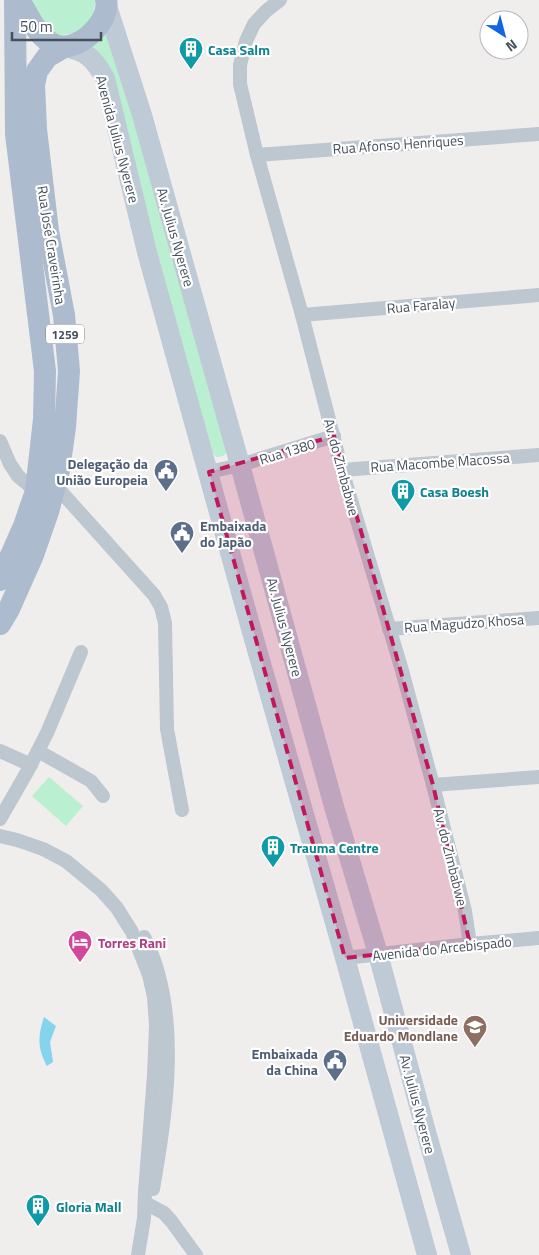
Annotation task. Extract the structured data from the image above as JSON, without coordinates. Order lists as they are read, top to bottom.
{
  "streets": {
    "main road": [
      "Avenida Julius Nyerere",
      "Av. Julius Nyerere",
      "Rua José Craveirinha",
      "1259"
    ],
    "street": [
      "Rua Afonso Henriques",
      "Rua Faralay",
      "Rua 1380",
      "Rua Macombe Macossa",
      "Av. do Zimbabwe",
      "Rua Magudzo Khosa",
      "Avenida do Arcebispado"
    ]
  },
  "crossings": [
    ["Avenida Julius Nyerere", "Rua José Craveirinha"],
    ["Avenida Julius Nyerere", "Rua 1380"],
    ["Rua Afonso Henriques", "Av. do Zimbabwe"],
    ["Av. Julius Nyerere", "Rua José Craveirinha"],
    ["Av. Julius Nyerere", "Rua 1380"],
    ["Av. Julius Nyerere", "Avenida do Arcebispado"],
    ["Rua Faralay", "Av. do Zimbabwe"],
    ["Rua 1380", "Av. do Zimbabwe"],
    ["Rua Macombe Macossa", "Av. do Zimbabwe"],
    ["Av. do Zimbabwe", "Rua Magudzo Khosa"],
    ["Av. do Zimbabwe", "Avenida do Arcebispado"]
  ],
  "places": {
    "building": [
      "Casa Salm",
      "Casa Boesh",
      "Trauma Centre",
      "Gloria Mall"
    ],
    "public building": ["Delegação da União Europeia", "Embaixada do Japão", "Embaixada da China"],
    "hotel": ["Torres Rani"],
    "school or university": ["Universidade Eduardo Mondlane"]
  },
  "scale_bar": "50 m",
  "north": "bottom right"
}
